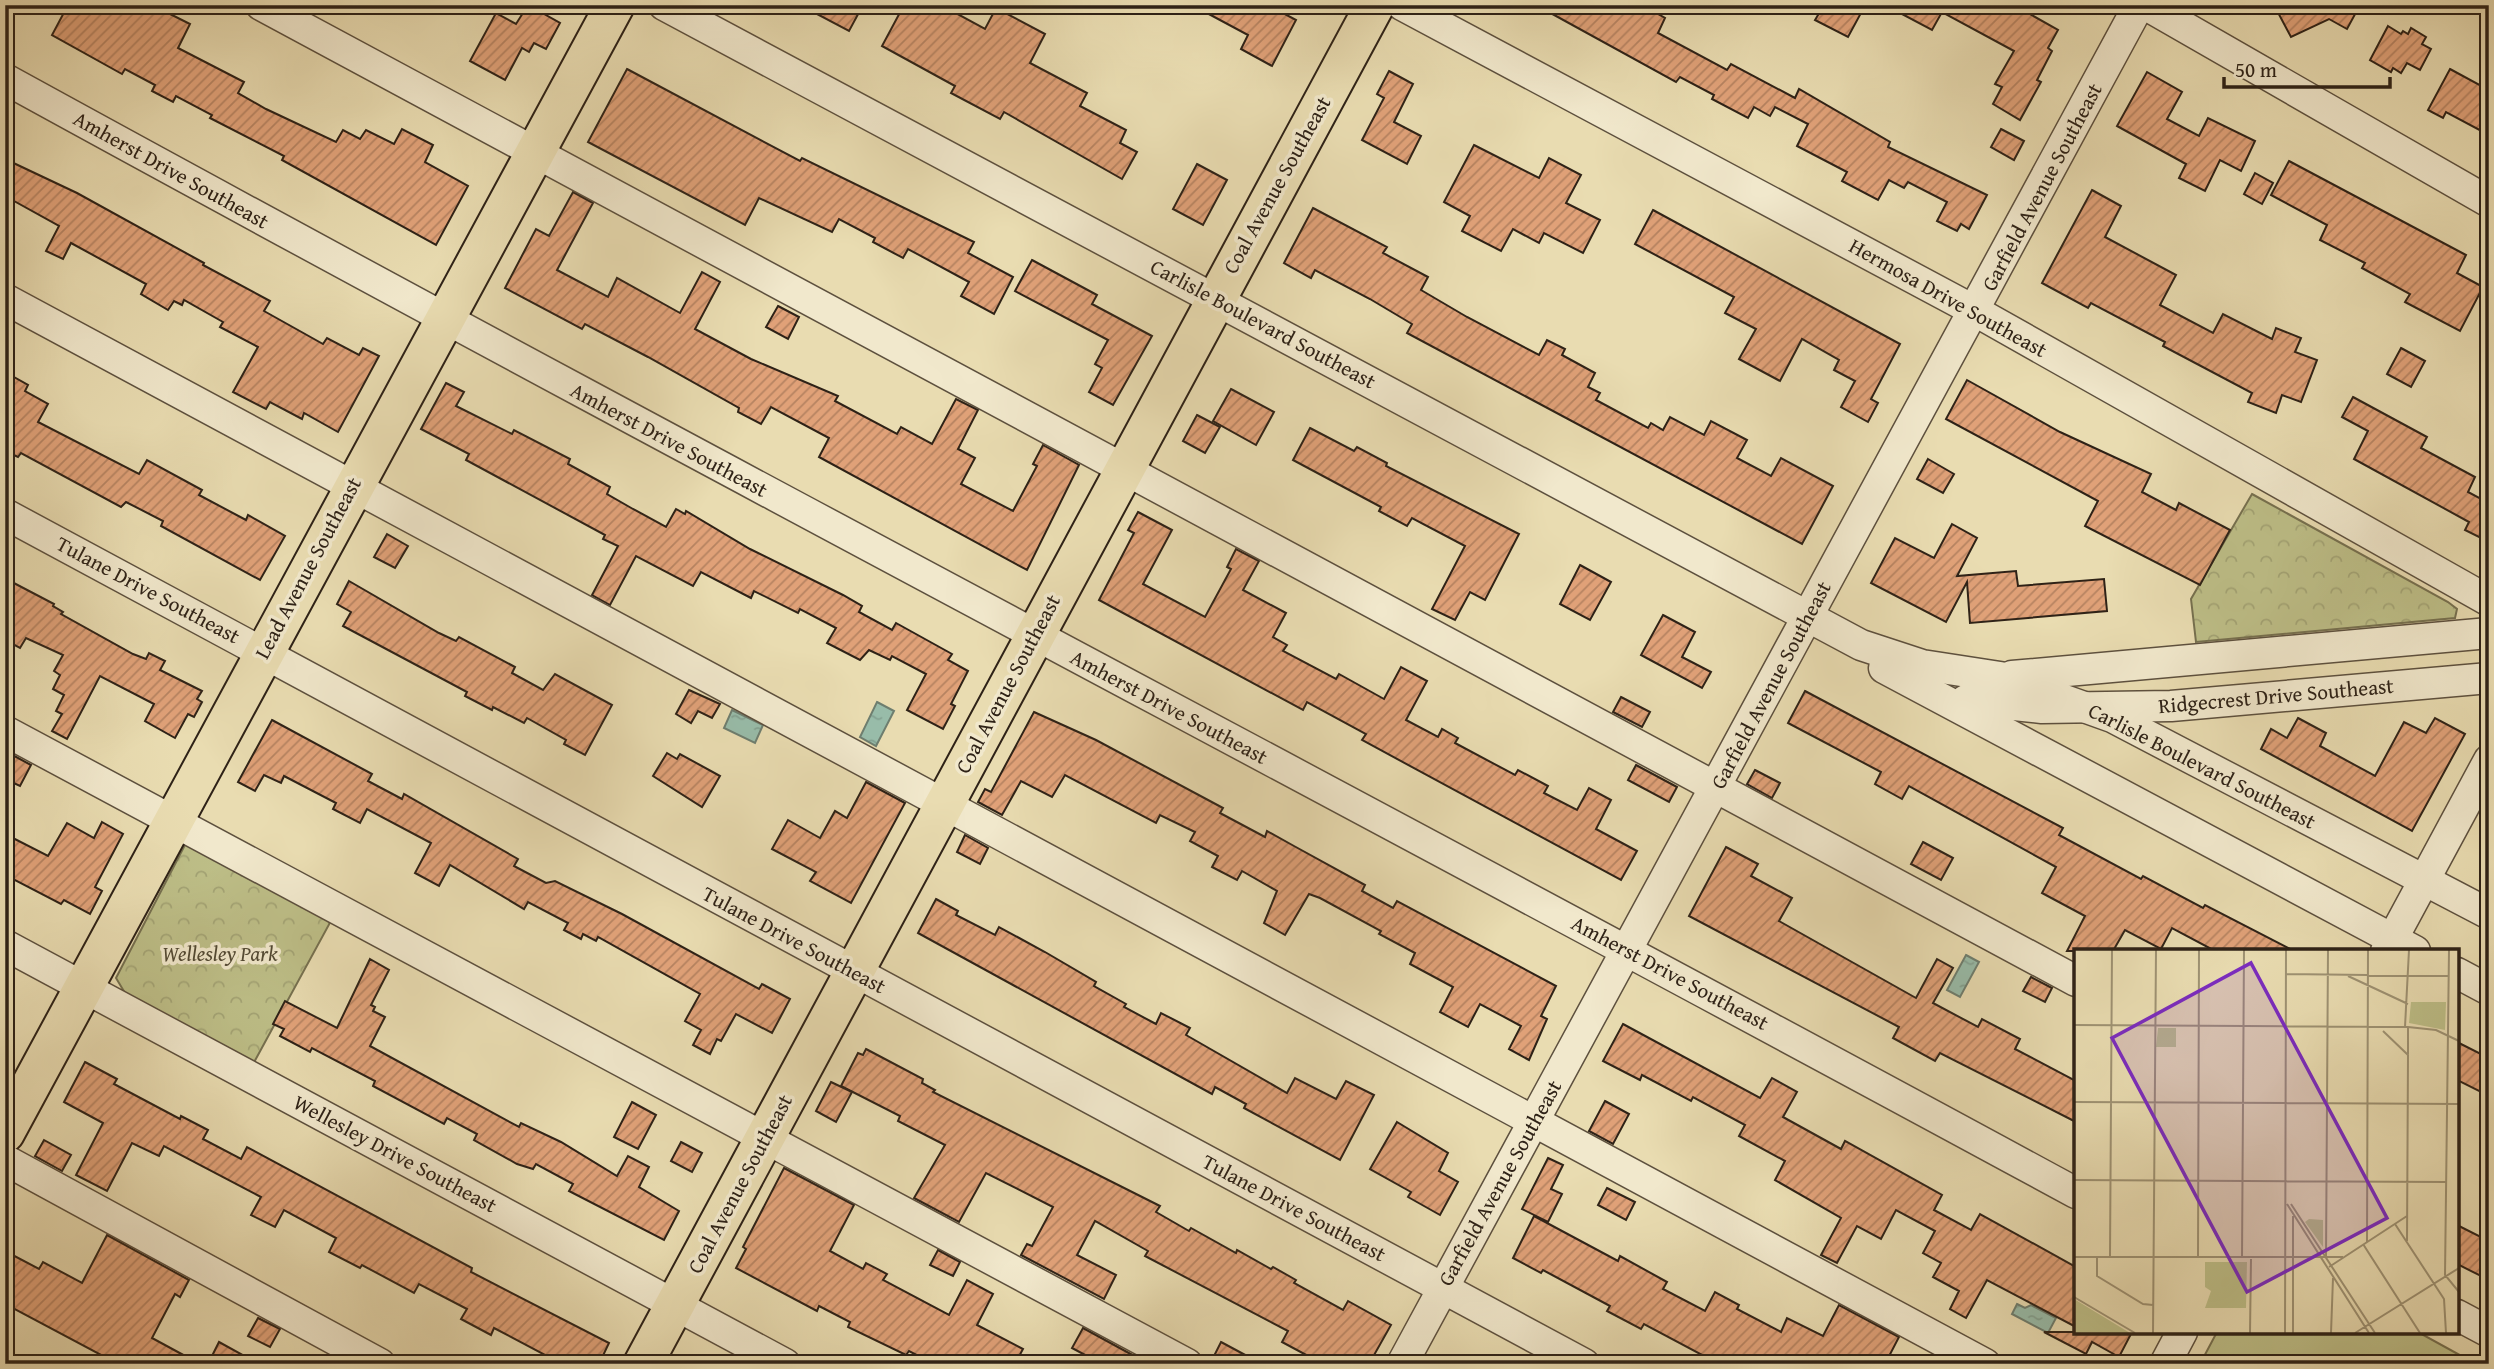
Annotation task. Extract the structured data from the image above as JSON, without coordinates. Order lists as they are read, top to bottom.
{
  "streets": {
    "main road": ["Coal Avenue Southeast", "Lead Avenue Southeast"],
    "street": [
      "Amherst Drive Southeast",
      "Garfield Avenue Southeast",
      "Hermosa Drive Southeast",
      "Carlisle Boulevard Southeast",
      "Tulane Drive Southeast",
      "Ridgecrest Drive Southeast",
      "Wellesley Drive Southeast"
    ]
  },
  "crossings": [
    ["Amherst Drive Southeast", "Coal Avenue Southeast"],
    ["Amherst Drive Southeast", "Garfield Avenue Southeast"],
    ["Amherst Drive Southeast", "Lead Avenue Southeast"],
    ["Coal Avenue Southeast", "Carlisle Boulevard Southeast"],
    ["Coal Avenue Southeast", "Tulane Drive Southeast"],
    ["Coal Avenue Southeast", "Wellesley Drive Southeast"],
    ["Garfield Avenue Southeast", "Hermosa Drive Southeast"],
    ["Garfield Avenue Southeast", "Carlisle Boulevard Southeast"],
    ["Garfield Avenue Southeast", "Tulane Drive Southeast"],
    ["Carlisle Boulevard Southeast", "Ridgecrest Drive Southeast"],
    ["Lead Avenue Southeast", "Tulane Drive Southeast"],
    ["Lead Avenue Southeast", "Wellesley Drive Southeast"]
  ],
  "parks": ["Wellesley Park"],
  "scale_bar": "50 m"
}
